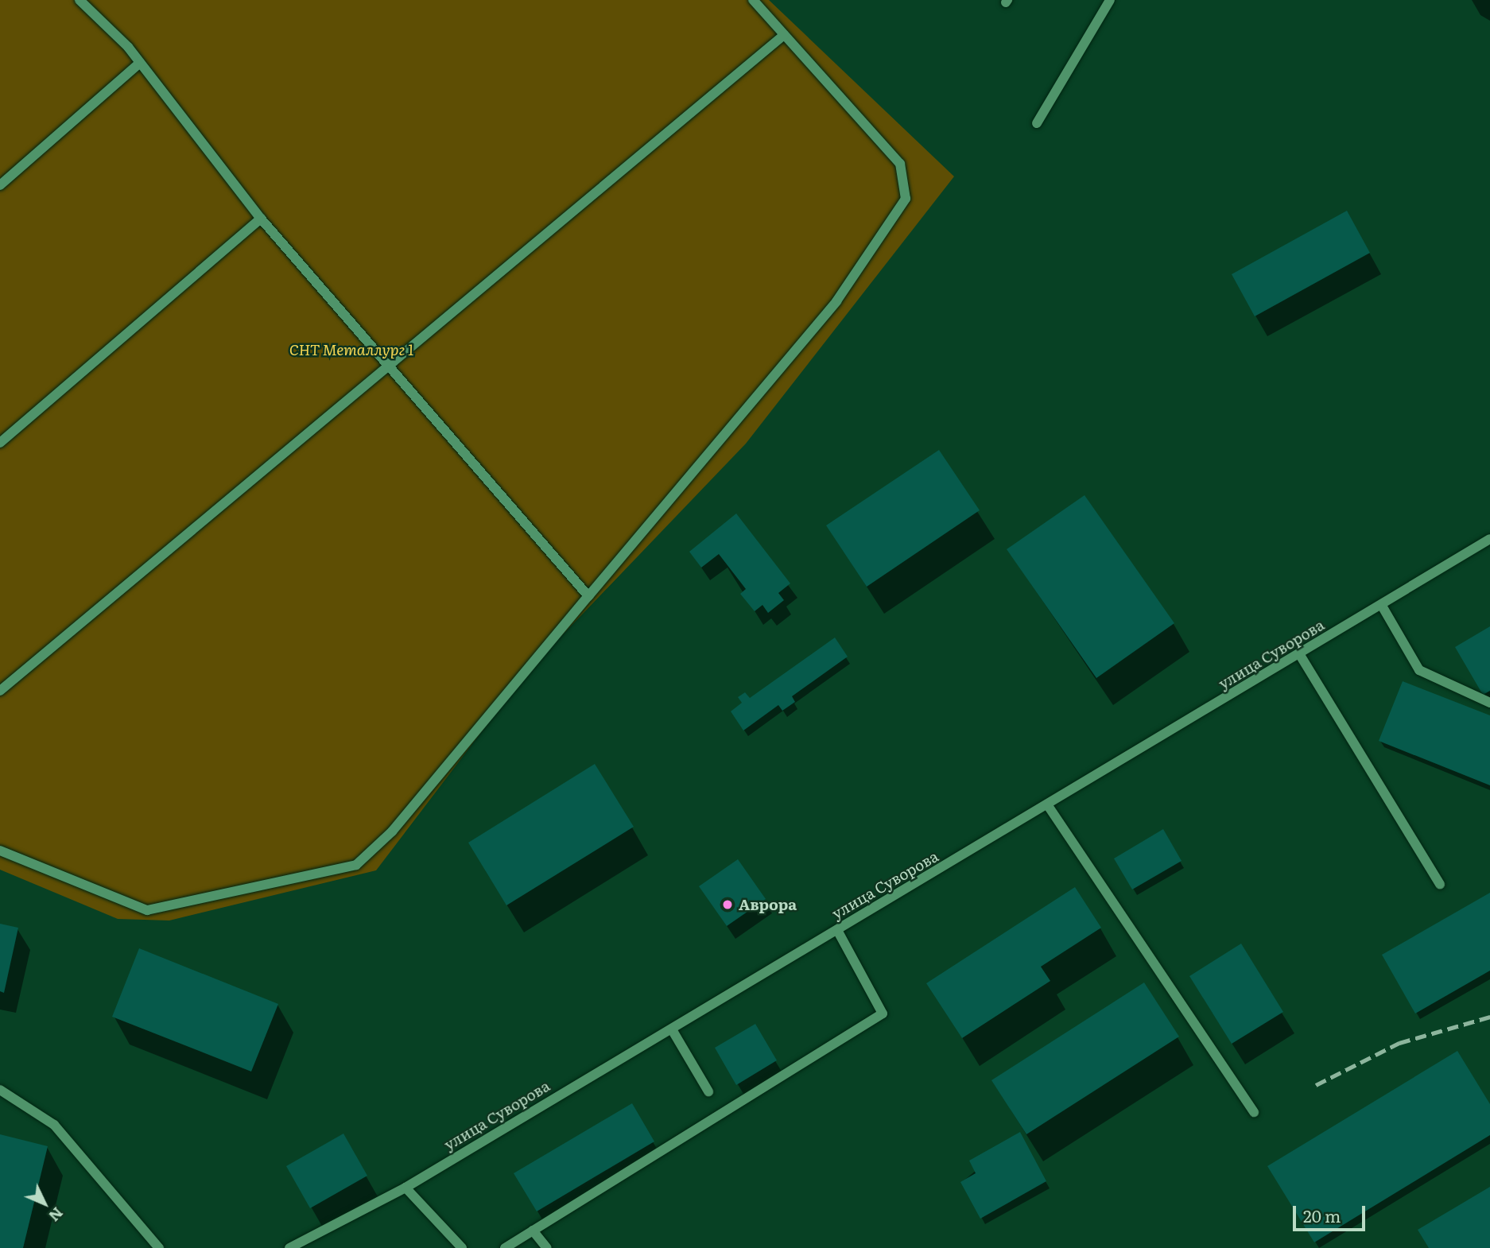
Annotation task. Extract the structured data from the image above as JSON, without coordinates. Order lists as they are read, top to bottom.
{
  "streets": {
    "street": ["улица Суворова"]
  },
  "parks": ["СНТ Металлург 1"],
  "places": ["Аврора"],
  "scale_bar": "20 m",
  "north": "bottom right"
}
